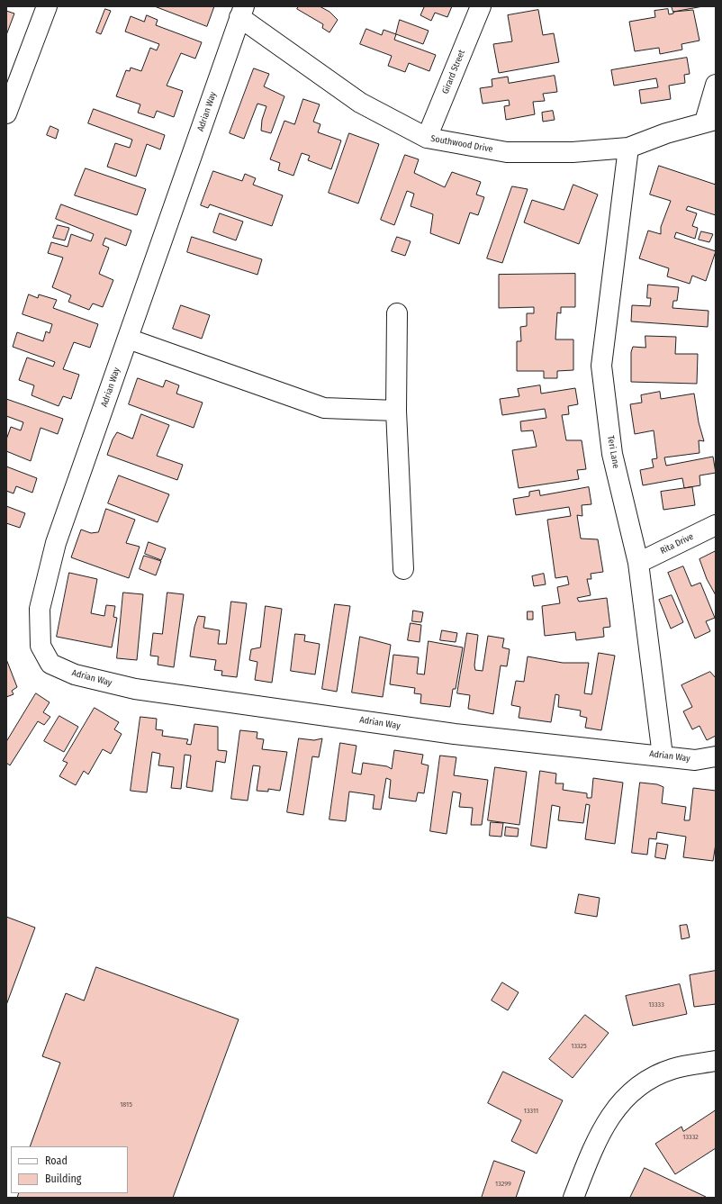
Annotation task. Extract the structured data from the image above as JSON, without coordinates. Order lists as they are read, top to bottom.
{
  "streets": {
    "street": [
      "Girard Street",
      "Adrian Way",
      "Southwood Drive",
      "Teri Lane",
      "Rita Drive"
    ]
  },
  "crossings": [
    ["Girard Street", "Southwood Drive"],
    ["Adrian Way", "Southwood Drive"],
    ["Adrian Way", "Teri Lane"],
    ["Southwood Drive", "Teri Lane"],
    ["Teri Lane", "Rita Drive"]
  ],
  "house_numbers": [
    "13333",
    "13325",
    "1815",
    "13311",
    "13332",
    "13299"
  ],
  "legend": ["Road", "Building"]
}
